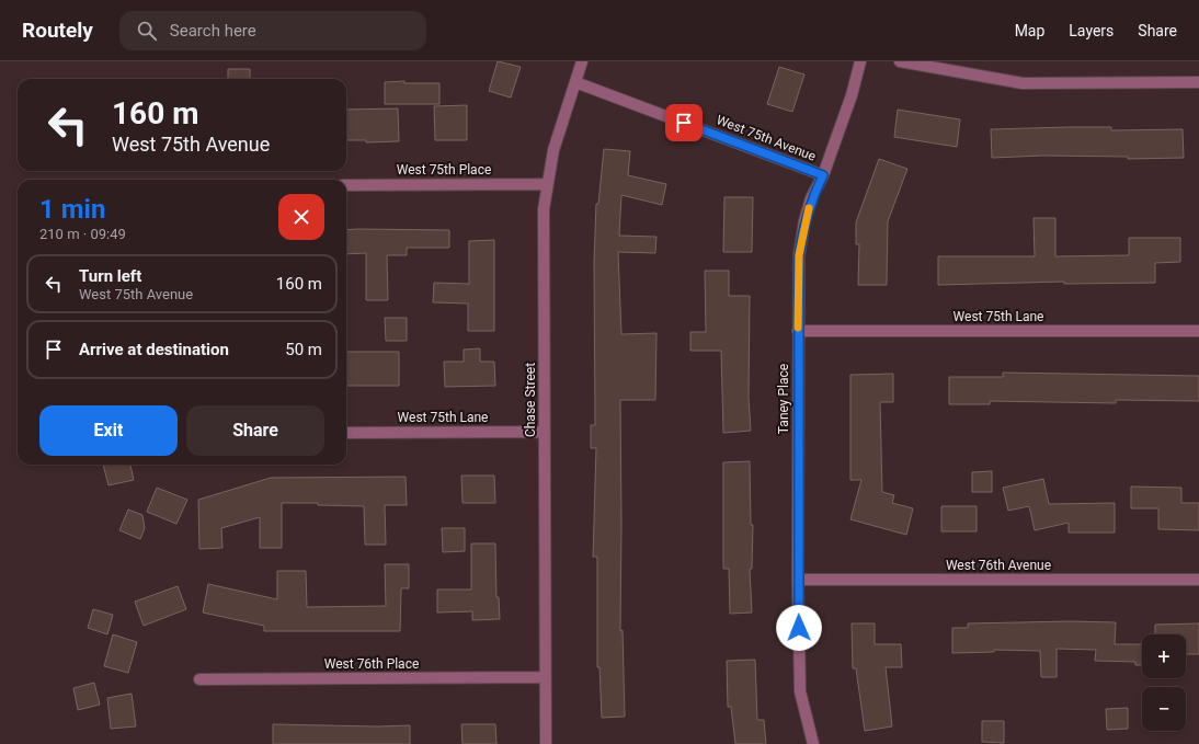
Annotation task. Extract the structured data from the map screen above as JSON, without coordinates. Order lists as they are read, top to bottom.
{
  "streets": {
    "street": [
      "West 75th Avenue",
      "West 75th Place",
      "West 75th Lane",
      "Taney Place",
      "Chase Street",
      "West 76th Avenue",
      "West 76th Place"
    ]
  },
  "crossings": [
    ["West 75th Avenue", "Taney Place"],
    ["West 75th Avenue", "Chase Street"],
    ["West 75th Place", "Chase Street"],
    ["West 75th Lane", "Taney Place"],
    ["West 75th Lane", "Chase Street"],
    ["Taney Place", "West 76th Avenue"],
    ["Chase Street", "West 76th Place"]
  ],
  "page": {
    "header": "Routely",
    "search": "Search here",
    "nav": ["Map", "Layers", "Share"],
    "turn": ["160 m", "West 75th Avenue"],
    "heading": ["1 min", "210 m · 09:49"],
    "list": [
      {
        "name": "Turn left",
        "note": "West 75th Avenue",
        "value": "160 m"
      },
      {
        "name": "Arrive at destination",
        "value": "50 m"
      }
    ],
    "buttons": ["Exit", "Share"],
    "map_buttons": ["+", "−"]
  }
}
